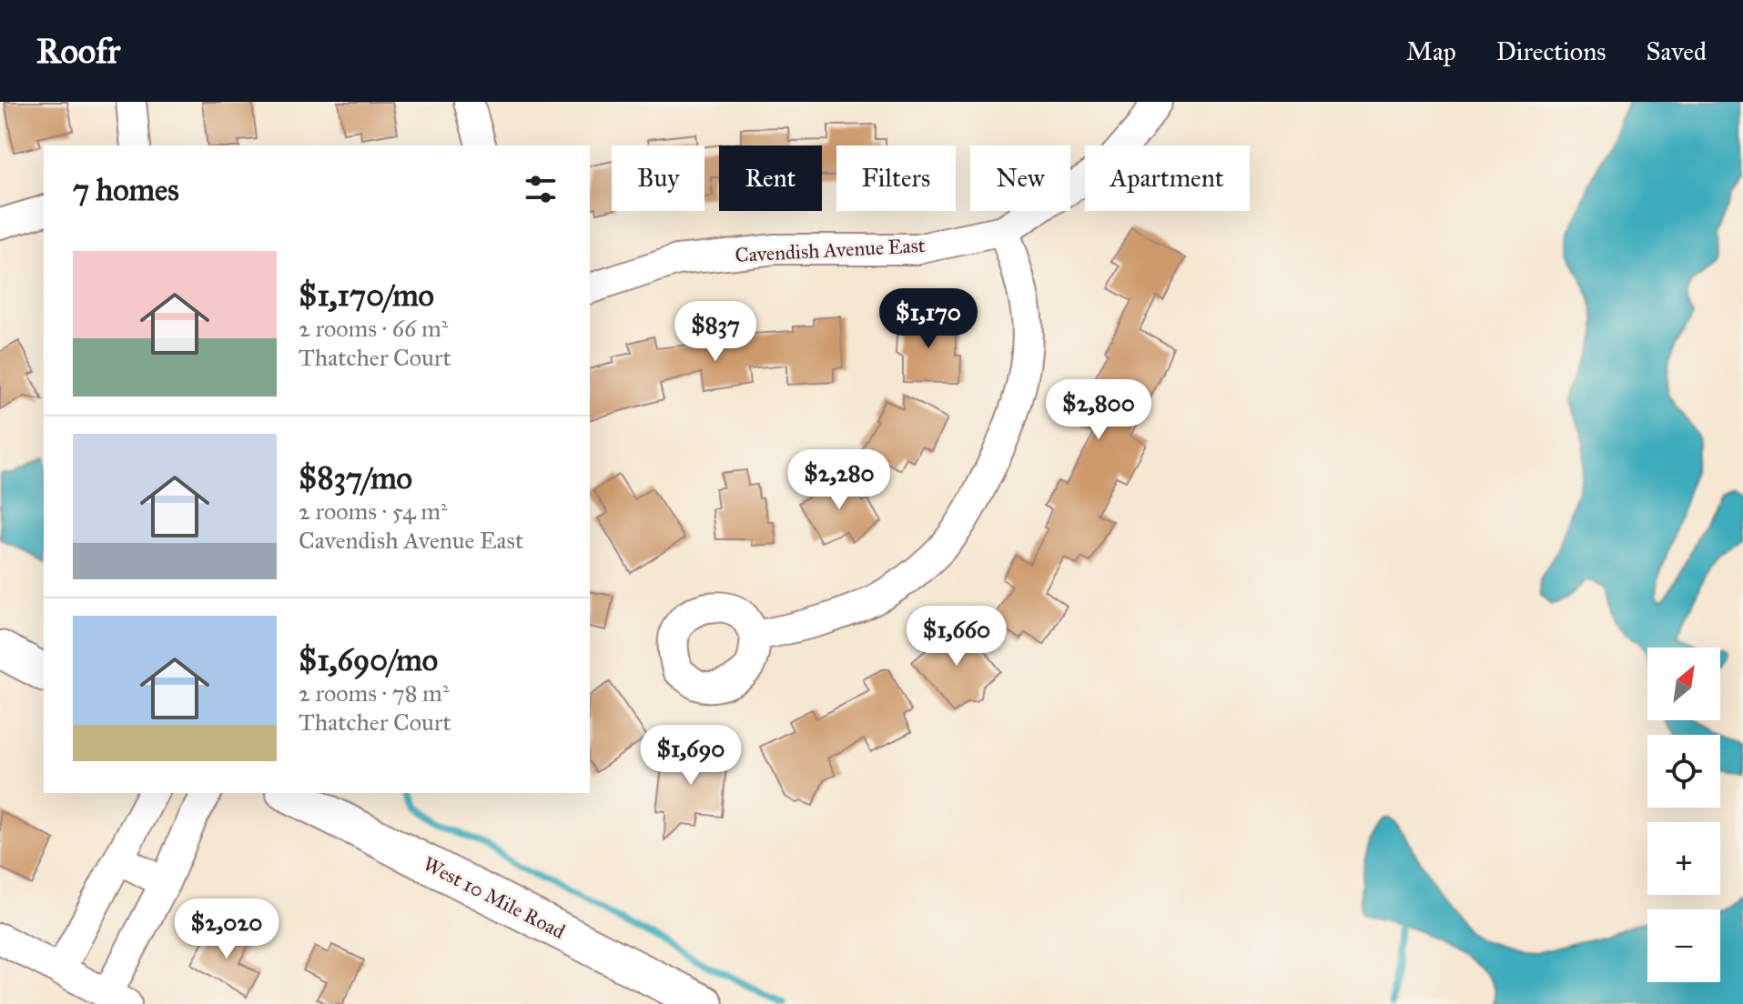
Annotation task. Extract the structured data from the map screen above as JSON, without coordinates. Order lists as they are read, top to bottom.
{
  "streets": {
    "main road": ["West 10 Mile Road"],
    "street": ["Cavendish Avenue East"]
  },
  "north": "top right",
  "page": {
    "header": "Roofr",
    "nav": ["Map", "Directions", "Saved"],
    "chip": [
      "Buy",
      "Rent",
      "Filters",
      "New",
      "Apartment"
    ],
    "heading": "7 homes",
    "list": [
      {
        "name": "$1,170/mo",
        "note": "2 rooms · 66 m² · Thatcher Court"
      },
      {
        "name": "$837/mo",
        "note": "2 rooms · 54 m² · Cavendish Avenue East"
      },
      {
        "name": "$1,690/mo",
        "note": "2 rooms · 78 m² · Thatcher Court"
      }
    ],
    "price": [
      "$1,170",
      "$837",
      "$2,800",
      "$2,280",
      "$1,660",
      "$1,690",
      "$2,020"
    ],
    "map_buttons": ["+", "−"]
  }
}
